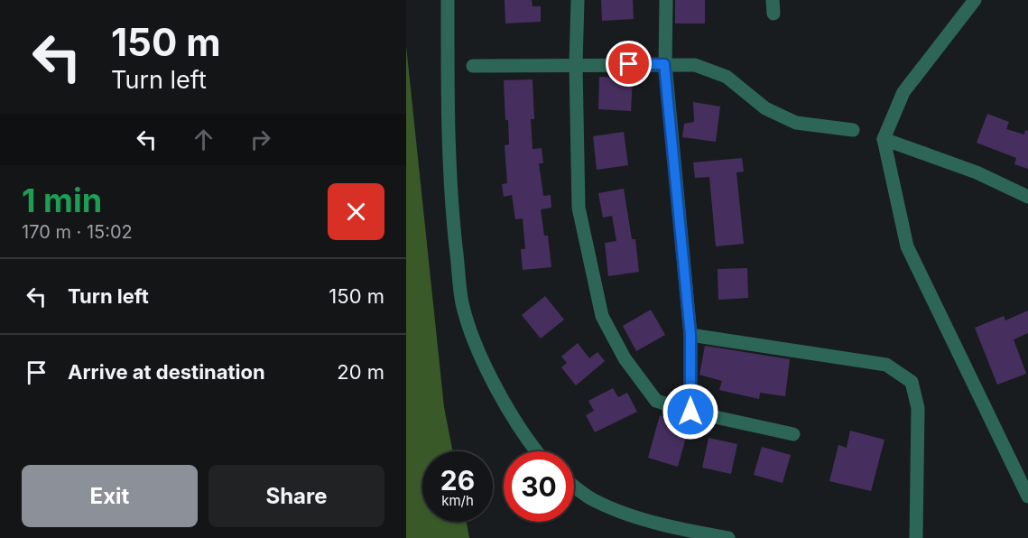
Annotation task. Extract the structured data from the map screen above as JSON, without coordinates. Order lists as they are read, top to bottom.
{
  "page": {
    "turn": ["150 m", "Turn left"],
    "heading": ["1 min", "170 m · 15:02"],
    "list": [
      {
        "name": "Turn left",
        "value": "150 m"
      },
      {
        "name": "Arrive at destination",
        "value": "20 m"
      }
    ],
    "speed": "26 km/h",
    "limit": "30",
    "buttons": ["Exit", "Share"]
  }
}
